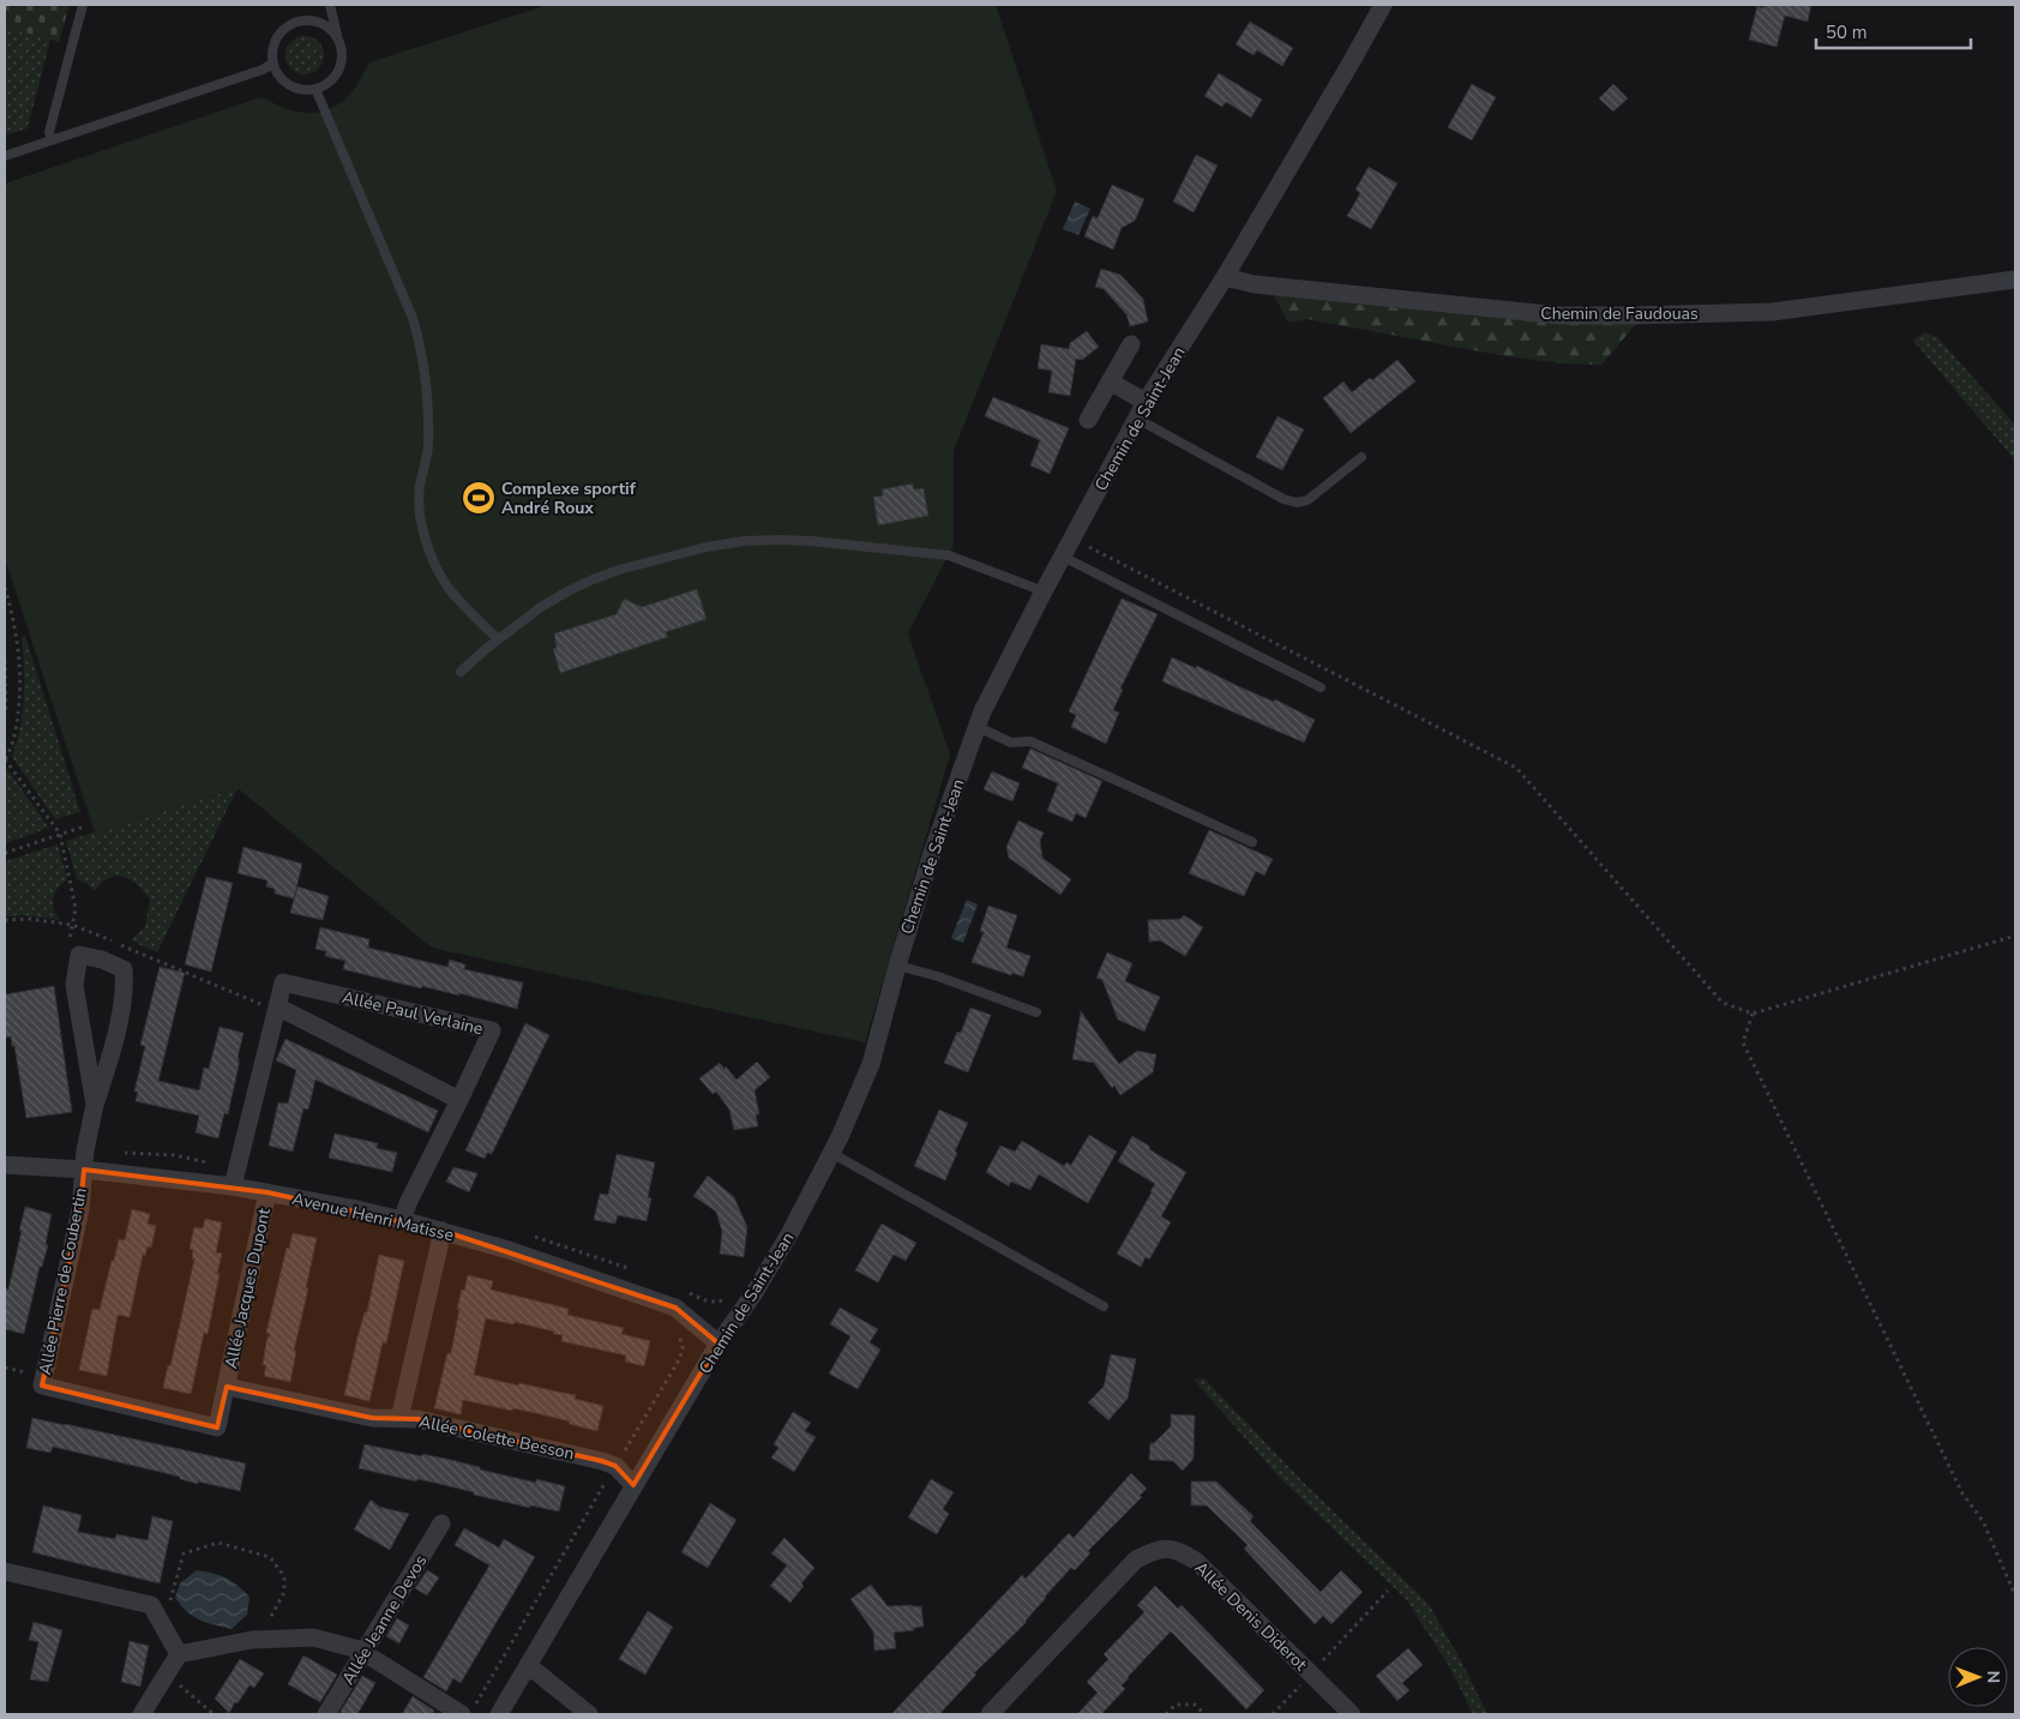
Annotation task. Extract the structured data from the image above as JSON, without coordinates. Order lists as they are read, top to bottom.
{
  "streets": {
    "street": [
      "Chemin de Faudouas",
      "Chemin de Saint-Jean",
      "Allée Paul Verlaine",
      "Avenue Henri Matisse",
      "Allée Pierre de Coubertin",
      "Allée Jacques Dupont",
      "Allée Colette Besson",
      "Allée Denis Diderot",
      "Allée Jeanne Devos"
    ]
  },
  "crossings": [
    ["Chemin de Faudouas", "Chemin de Saint-Jean"],
    ["Chemin de Saint-Jean", "Avenue Henri Matisse"],
    ["Chemin de Saint-Jean", "Allée Colette Besson"],
    ["Allée Paul Verlaine", "Avenue Henri Matisse"],
    ["Avenue Henri Matisse", "Allée Pierre de Coubertin"],
    ["Avenue Henri Matisse", "Allée Jacques Dupont"],
    ["Avenue Henri Matisse", "Allée Colette Besson"],
    ["Allée Pierre de Coubertin", "Allée Jacques Dupont"],
    ["Allée Jacques Dupont", "Allée Colette Besson"]
  ],
  "places": {
    "sports": ["Complexe sportif André Roux"]
  },
  "scale_bar": "50 m",
  "north": "right"
}
